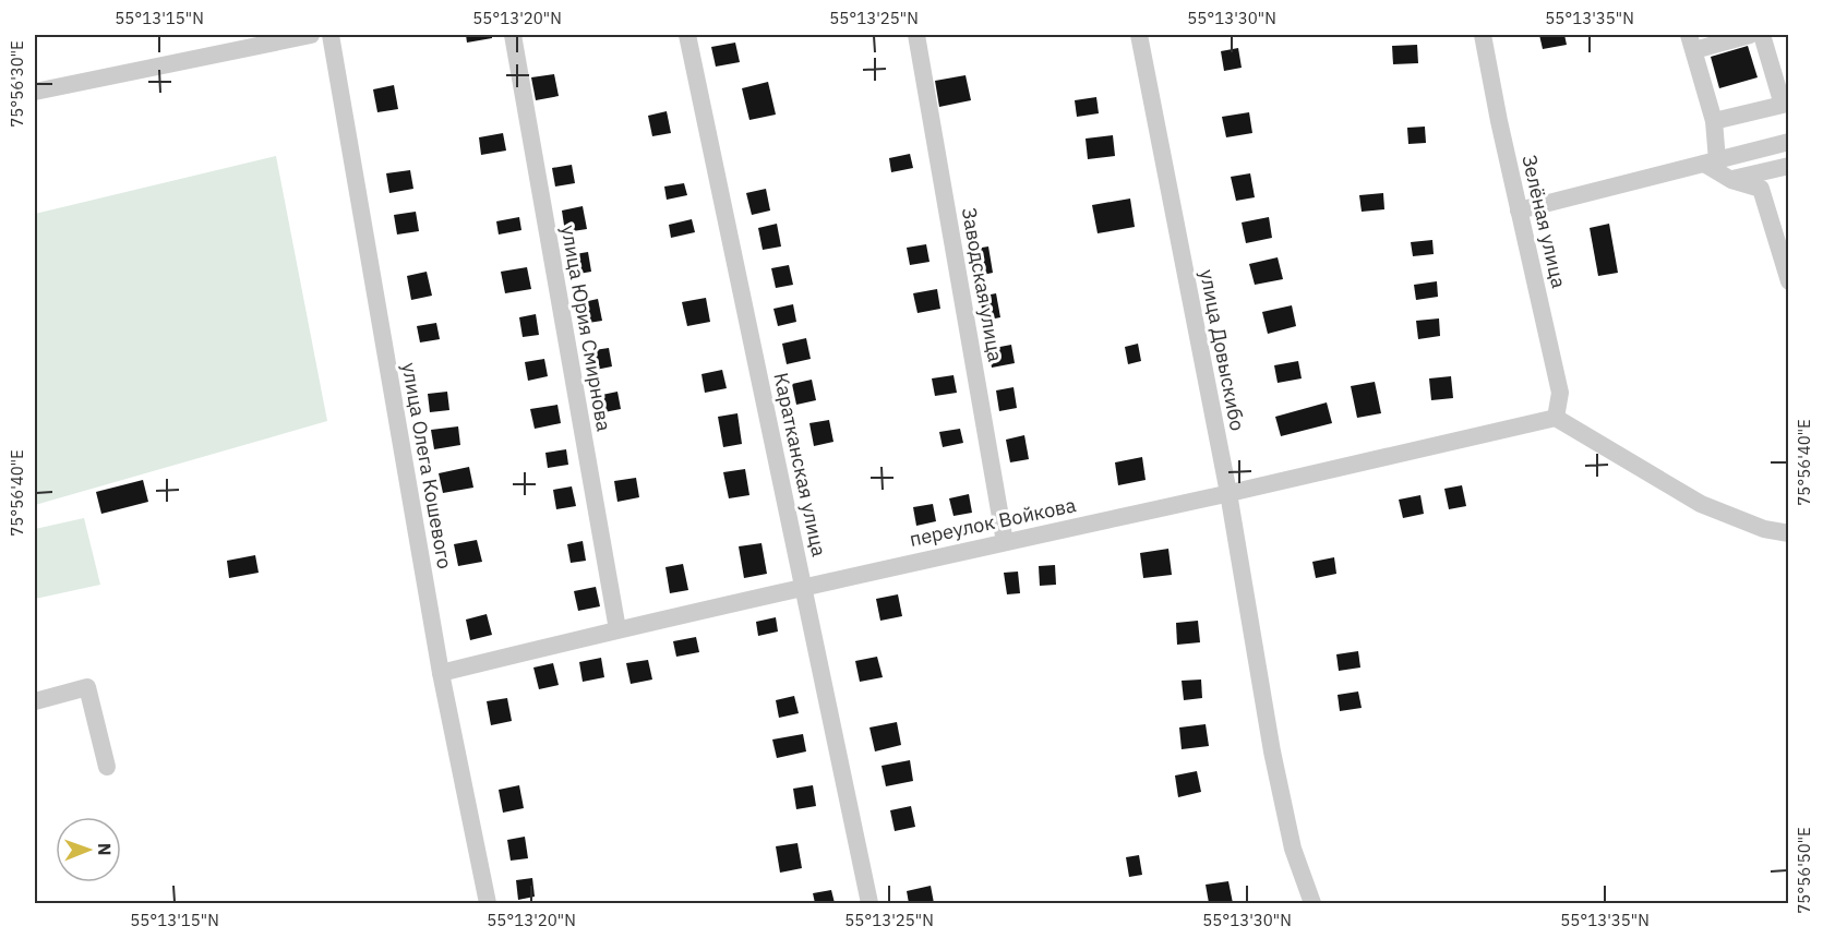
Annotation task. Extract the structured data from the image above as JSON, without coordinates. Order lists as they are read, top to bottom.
{
  "streets": {
    "street": [
      "Зелёная улица",
      "Заводская улица",
      "улица Юрия Смирнова",
      "улица Довыскибо",
      "Каратканская улица",
      "улица Олега Кошевого",
      "переулок Войкова"
    ]
  },
  "crossings": [
    ["Зелёная улица", "переулок Войкова"],
    ["Заводская улица", "переулок Войкова"],
    ["улица Юрия Смирнова", "переулок Войкова"],
    ["улица Довыскибо", "переулок Войкова"],
    ["Каратканская улица", "переулок Войкова"],
    ["улица Олега Кошевого", "переулок Войкова"]
  ],
  "north": "right",
  "coordinates": [
    "55°13'15\"N",
    "55°13'20\"N",
    "55°13'25\"N",
    "55°13'30\"N",
    "55°13'35\"N",
    "75°56'30\"E",
    "75°56'40\"E",
    "75°56'50\"E"
  ]
}
